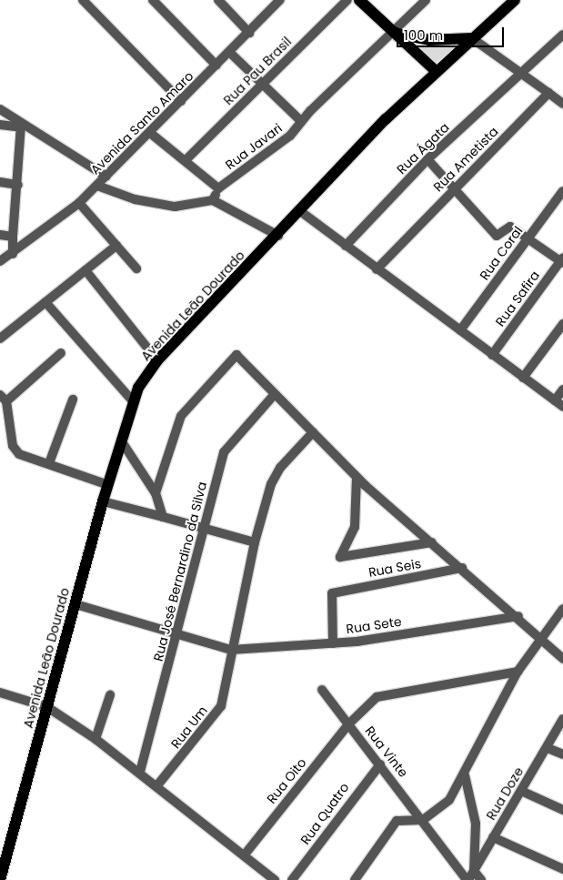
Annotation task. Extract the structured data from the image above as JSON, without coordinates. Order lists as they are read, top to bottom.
{
  "streets": {
    "main road": ["Avenida Leão Dourado"],
    "street": [
      "Rua Pau Brasil",
      "Avenida Santo Amaro",
      "Rua Javari",
      "Rua Ágata",
      "Rua Ametista",
      "Rua Coral",
      "Rua Safira",
      "Rua Seis",
      "Rua José Bernardino da Silva",
      "Rua Sete",
      "Rua Um",
      "Rua Vinte",
      "Rua Oito",
      "Rua Doze",
      "Rua Quatro"
    ]
  },
  "crossings": [
    ["Rua Seis", "Rua Sete"],
    ["Rua Sete", "Rua Um"],
    ["Rua Vinte", "Rua Oito"],
    ["Rua Vinte", "Rua Doze"],
    ["Rua Vinte", "Rua Quatro"]
  ],
  "scale_bar": "100 m"
}
